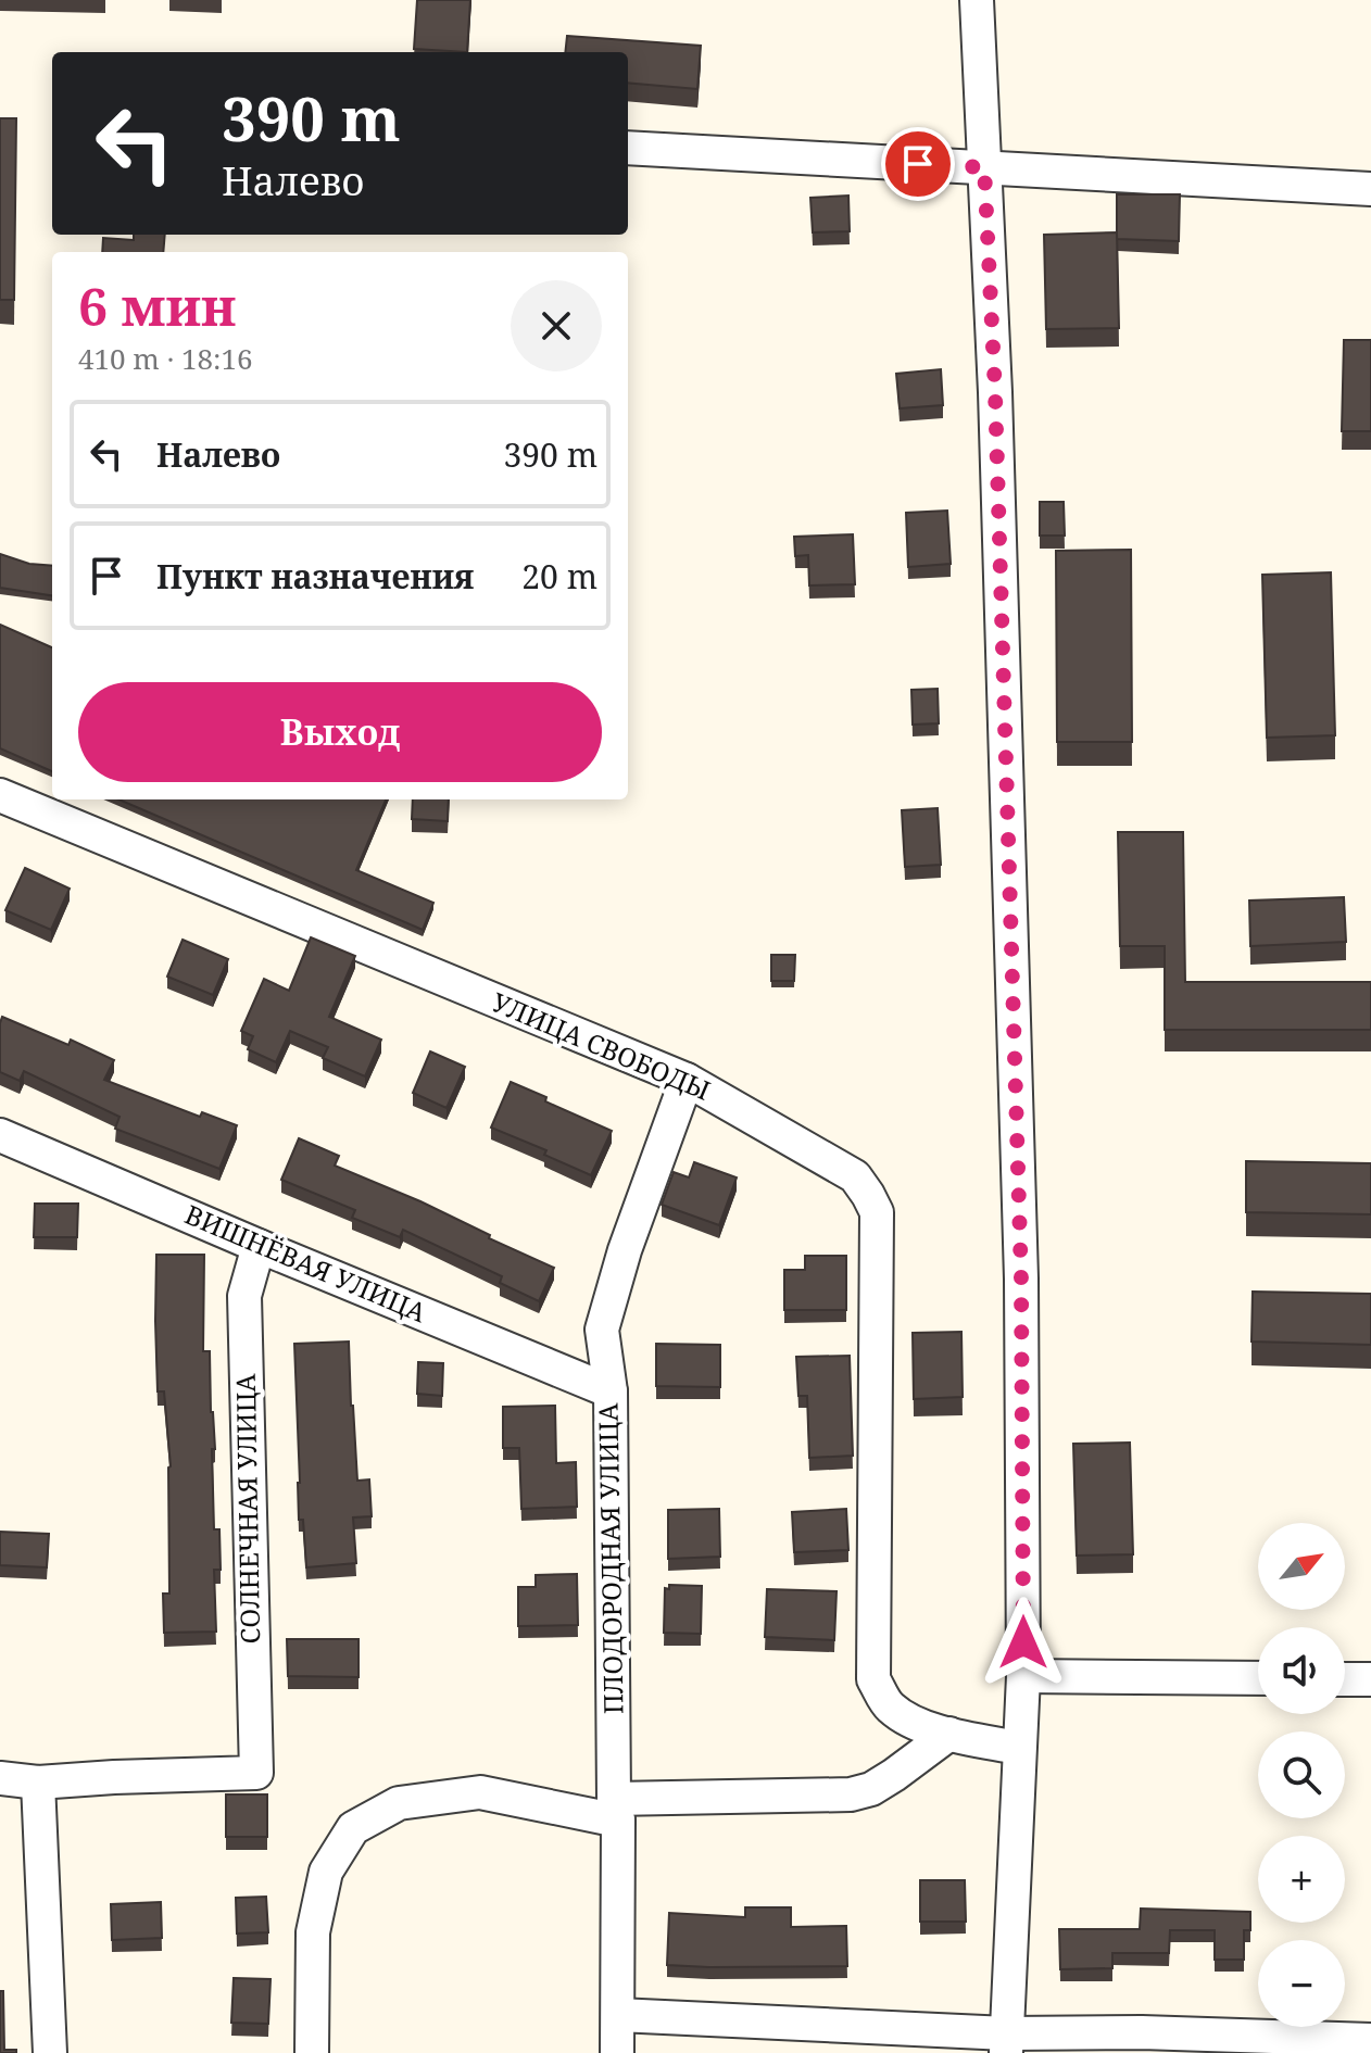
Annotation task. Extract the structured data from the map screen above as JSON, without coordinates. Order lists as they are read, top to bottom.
{
  "streets": {
    "street": [
      "УЛИЦА СВОБОДЫ",
      "ВИШНЁВАЯ УЛИЦА",
      "СОЛНЕЧНАЯ УЛИЦА",
      "ПЛОДОРОДНАЯ УЛИЦА"
    ]
  },
  "crossings": [
    ["УЛИЦА СВОБОДЫ", "ПЛОДОРОДНАЯ УЛИЦА"],
    ["ВИШНЁВАЯ УЛИЦА", "СОЛНЕЧНАЯ УЛИЦА"],
    ["ВИШНЁВАЯ УЛИЦА", "ПЛОДОРОДНАЯ УЛИЦА"]
  ],
  "north": "top right",
  "page": {
    "turn": ["390 m", "Налево"],
    "heading": ["6 мин", "410 m · 18:16"],
    "list": [
      {
        "name": "Налево",
        "value": "390 m"
      },
      {
        "name": "Пункт назначения",
        "value": "20 m"
      }
    ],
    "buttons": "Выход",
    "map_buttons": ["+", "−"]
  }
}
